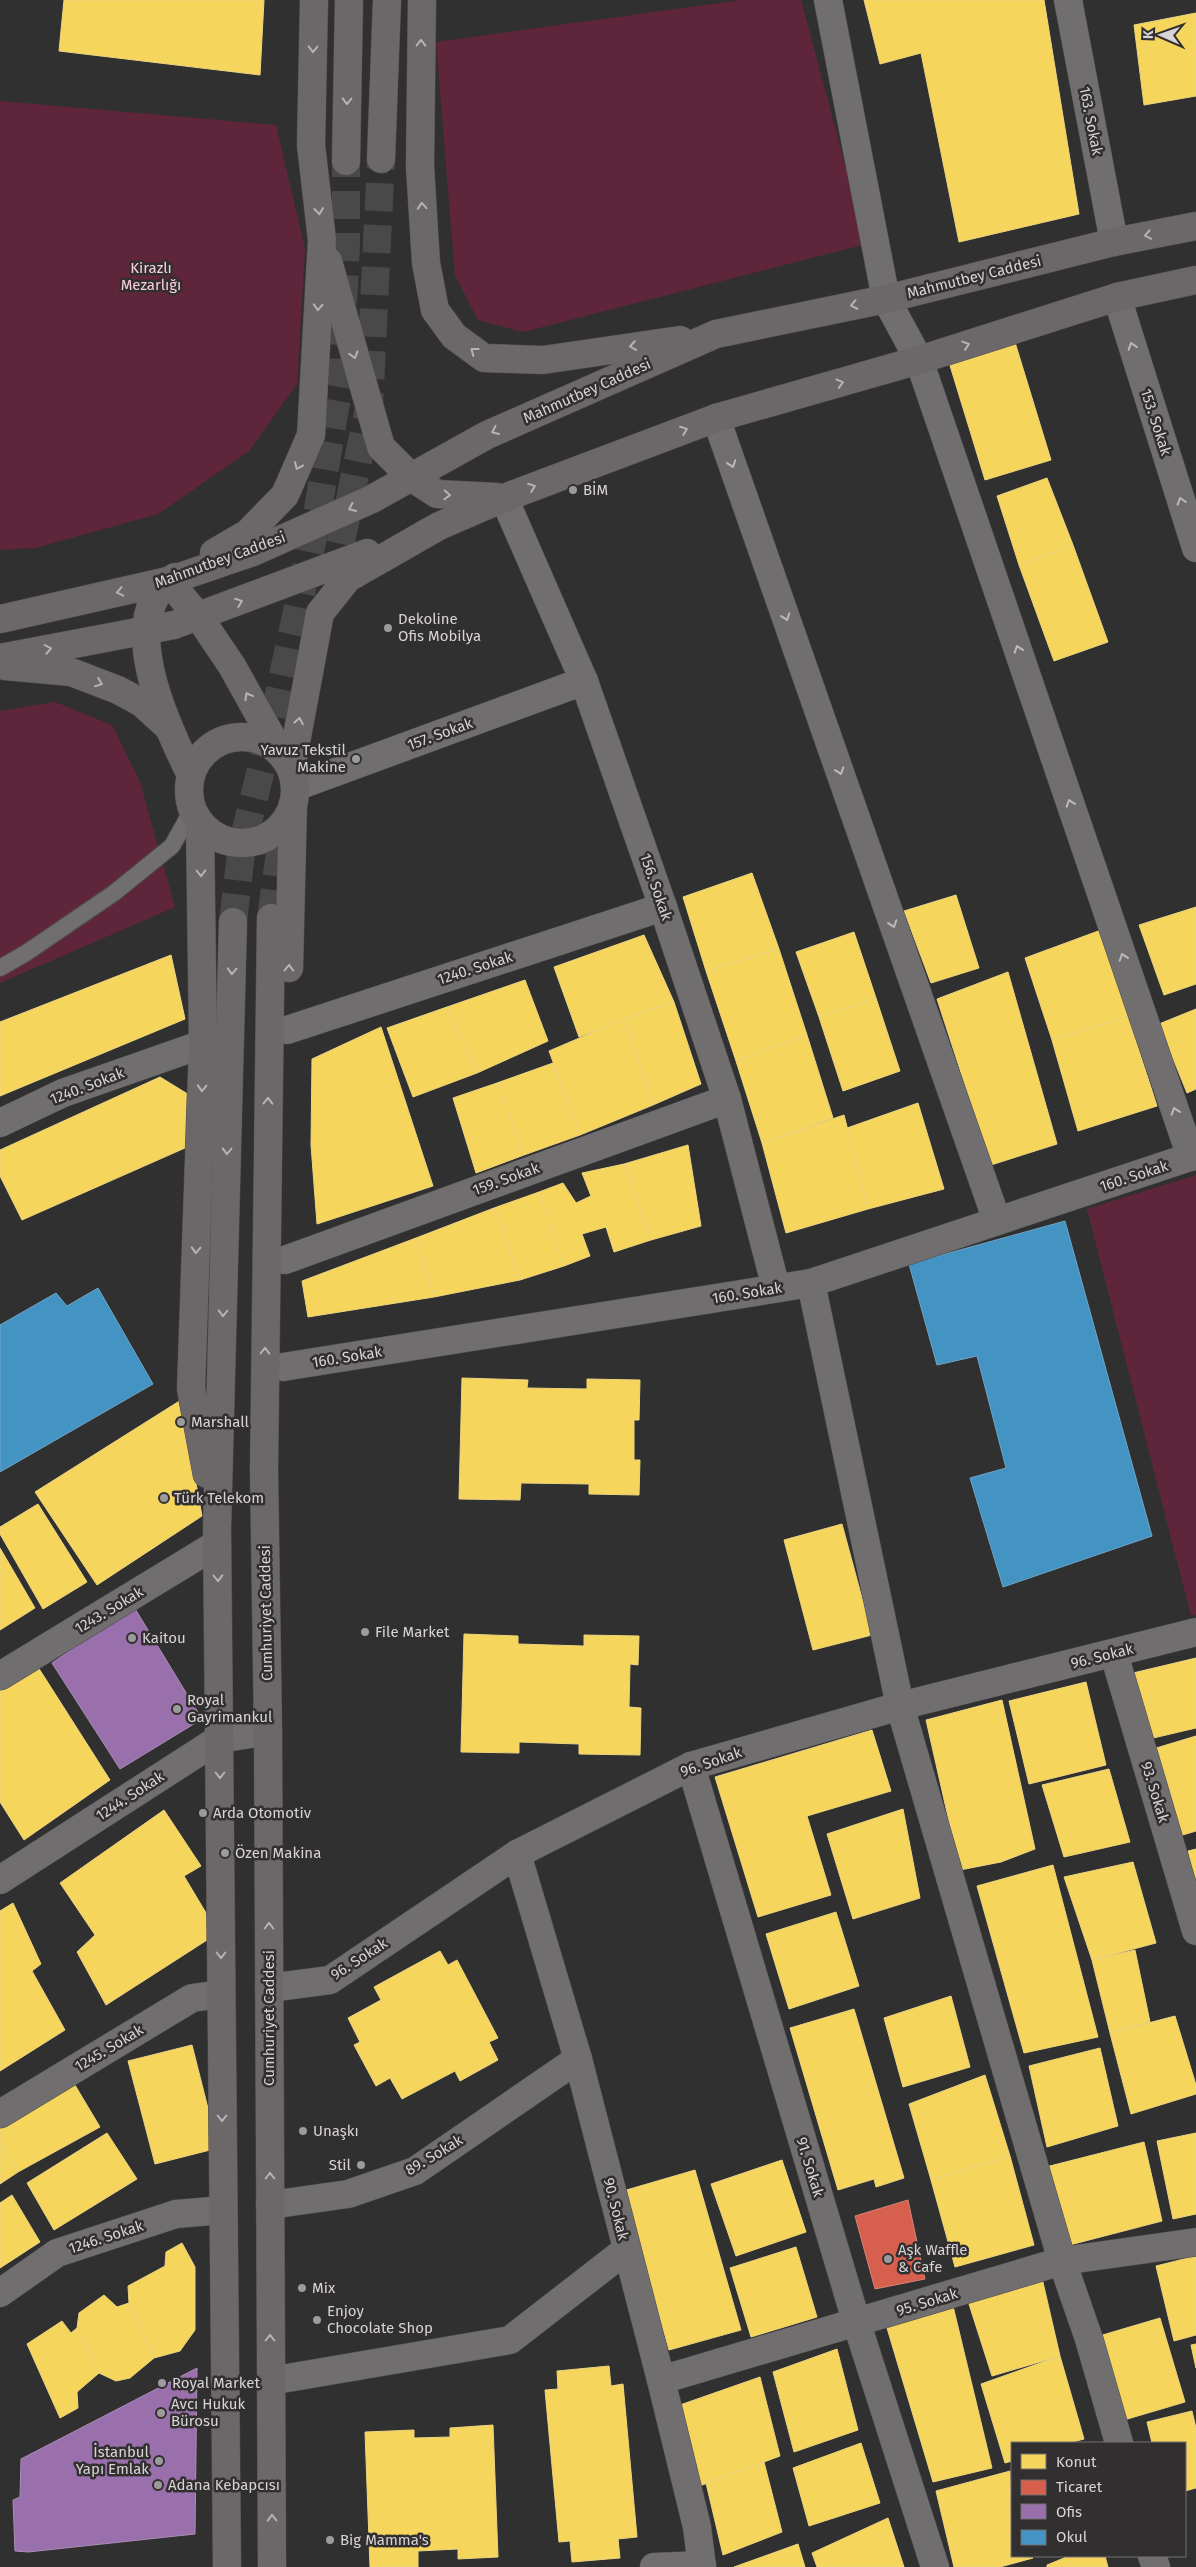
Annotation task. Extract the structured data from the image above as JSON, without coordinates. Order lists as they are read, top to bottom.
{
  "streets": {
    "main road": ["Mahmutbey Caddesi", "Cumhuriyet Caddesi"],
    "street": [
      "163. Sokak",
      "153. Sokak",
      "157. Sokak",
      "156. Sokak",
      "1240. Sokak",
      "160. Sokak",
      "159. Sokak",
      "1243. Sokak",
      "96. Sokak",
      "93. Sokak",
      "1244. Sokak",
      "1245. Sokak",
      "89. Sokak",
      "91. Sokak",
      "90. Sokak",
      "1246. Sokak",
      "95. Sokak"
    ]
  },
  "crossings": [
    ["163. Sokak", "Mahmutbey Caddesi"],
    ["157. Sokak", "156. Sokak"],
    ["156. Sokak", "1240. Sokak"],
    ["156. Sokak", "160. Sokak"],
    ["156. Sokak", "159. Sokak"],
    ["Cumhuriyet Caddesi", "96. Sokak"],
    ["Cumhuriyet Caddesi", "1244. Sokak"],
    ["Cumhuriyet Caddesi", "89. Sokak"],
    ["96. Sokak", "93. Sokak"],
    ["96. Sokak", "91. Sokak"],
    ["96. Sokak", "90. Sokak"],
    ["89. Sokak", "90. Sokak"],
    ["91. Sokak", "95. Sokak"],
    ["90. Sokak", "95. Sokak"]
  ],
  "parks": ["Kirazlı Mezarlığı"],
  "places": [
    "BİM",
    "Dekoline Ofis Mobilya",
    "Yavuz Tekstil Makine",
    "Marshall",
    "Türk Telekom",
    "File Market",
    "Kaitou",
    "Royal Gayrimankul",
    "Arda Otomotiv",
    "Özen Makina",
    "Unaşkı",
    "Stil",
    "Aşk Waffle & Cafe",
    "Mix",
    "Enjoy Chocolate Shop",
    "Royal Market",
    "Avcı Hukuk Bürosu",
    "İstanbul Yapı Emlak",
    "Adana Kebapcısı",
    "Big Mamma's"
  ],
  "legend": [
    "Konut",
    "Ticaret",
    "Ofis",
    "Okul"
  ],
  "north": "left"
}
